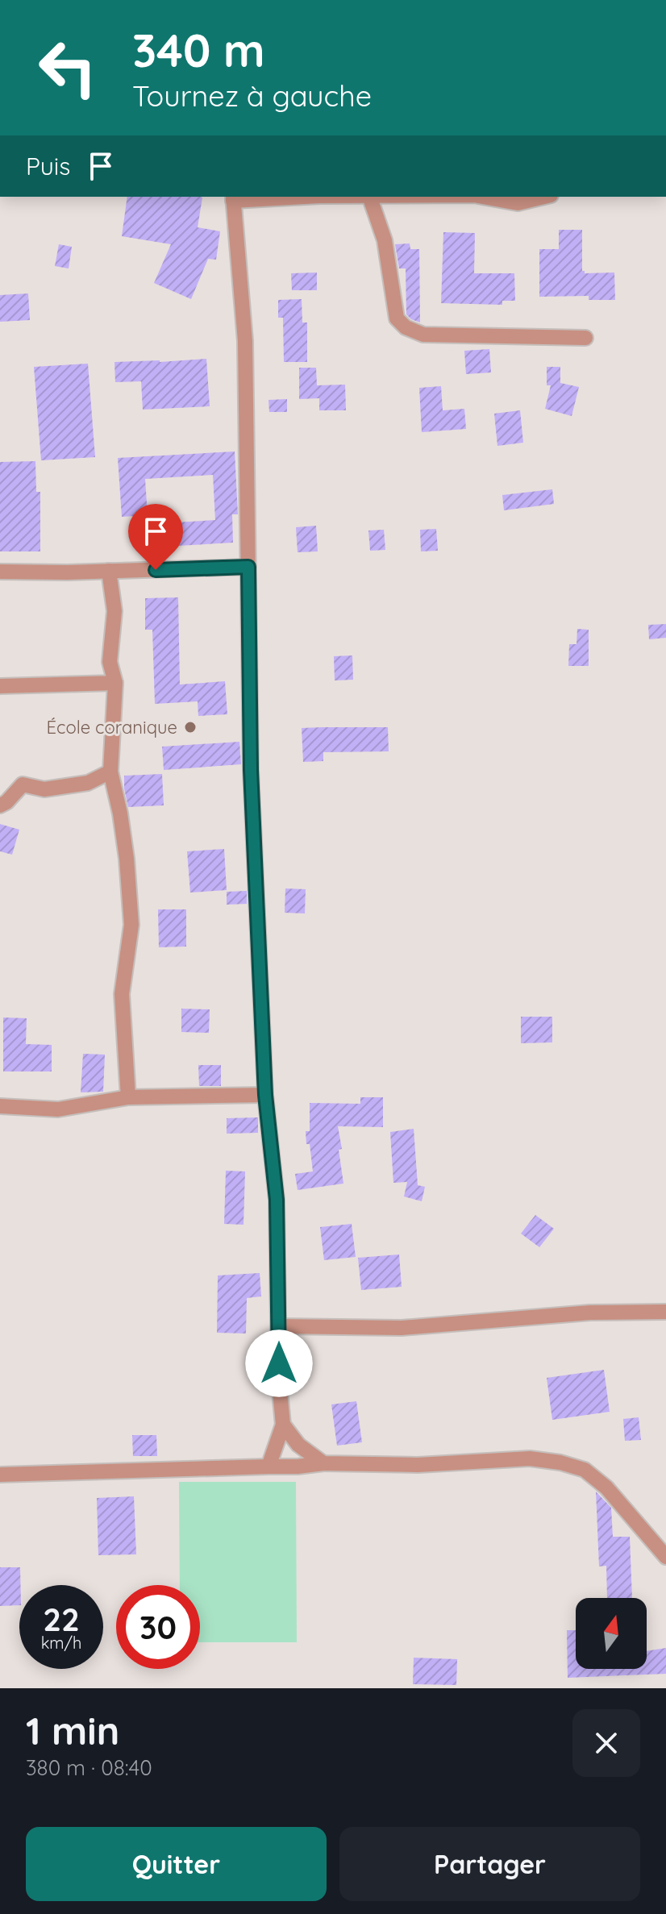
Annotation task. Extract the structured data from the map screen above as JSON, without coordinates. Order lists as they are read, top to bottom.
{
  "places": ["École coranique"],
  "north": "top",
  "page": {
    "turn": ["340 m", "Tournez à gauche"],
    "then": "Puis",
    "speed": "22 km/h",
    "limit": "30",
    "heading": ["1 min", "380 m · 08:40"],
    "buttons": ["Quitter", "Partager"]
  }
}
